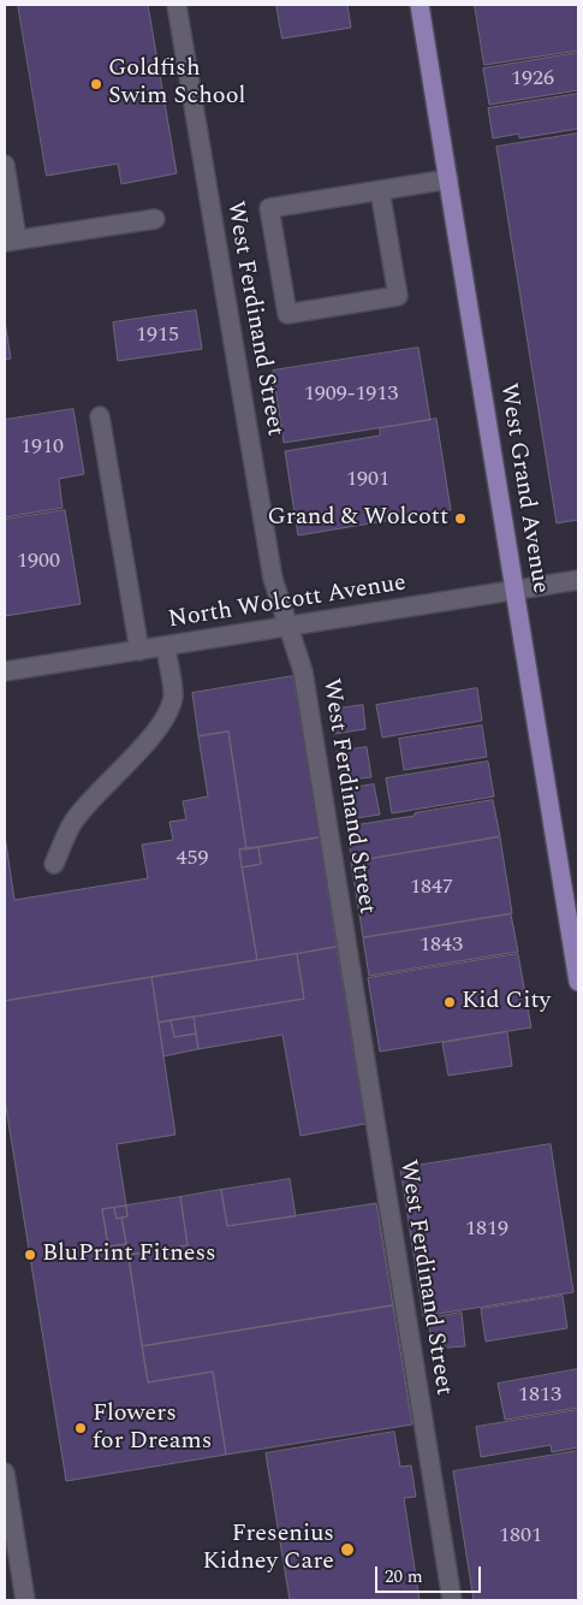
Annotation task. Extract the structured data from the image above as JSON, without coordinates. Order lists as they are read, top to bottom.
{
  "streets": {
    "main road": ["West Grand Avenue"],
    "street": ["West Ferdinand Street", "North Wolcott Avenue"]
  },
  "crossings": [
    ["West Ferdinand Street", "North Wolcott Avenue"],
    ["West Grand Avenue", "North Wolcott Avenue"]
  ],
  "places": [
    "Goldfish Swim School",
    "Grand & Wolcott",
    "Kid City",
    "BluPrint Fitness",
    "Flowers for Dreams",
    "Fresenius Kidney Care"
  ],
  "house_numbers": [
    "1926",
    "1915",
    "1909-1913",
    "1910",
    "1901",
    "1900",
    "459",
    "1847",
    "1843",
    "1819",
    "1813",
    "1801"
  ],
  "scale_bar": "20 m"
}
